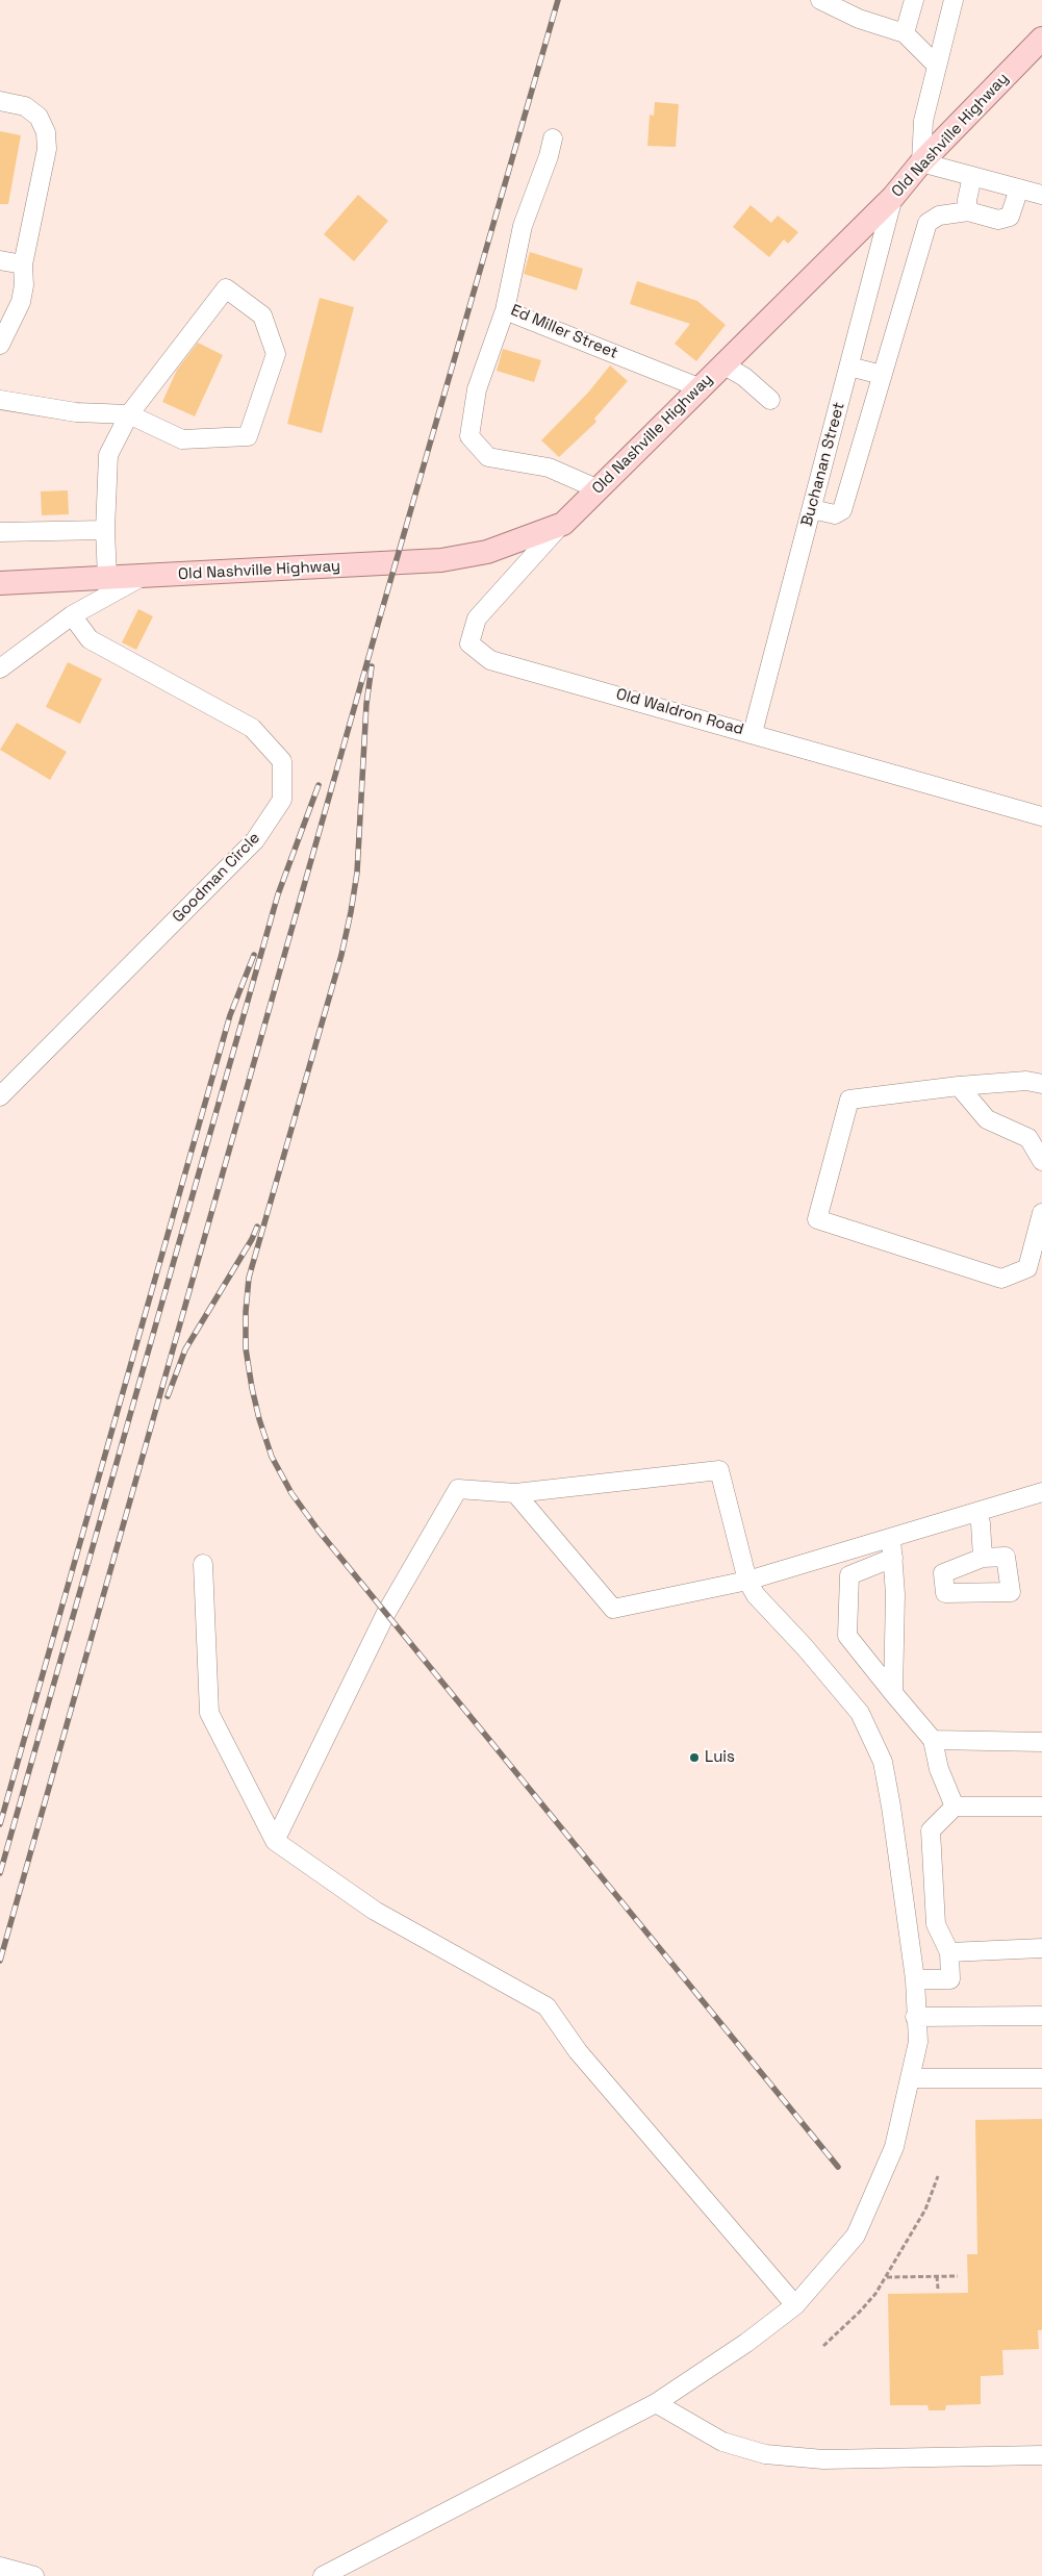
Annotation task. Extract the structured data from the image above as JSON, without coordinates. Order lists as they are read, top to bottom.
{
  "streets": {
    "main road": ["Old Nashville Highway"],
    "street": [
      "Ed Miller Street",
      "Buchanan Street",
      "Old Waldron Road",
      "Goodman Circle"
    ]
  },
  "crossings": [
    ["Old Nashville Highway", "Ed Miller Street"],
    ["Old Nashville Highway", "Buchanan Street"],
    ["Old Nashville Highway", "Old Waldron Road"],
    ["Old Nashville Highway", "Goodman Circle"],
    ["Buchanan Street", "Old Waldron Road"]
  ],
  "places": ["Luis"]
}
